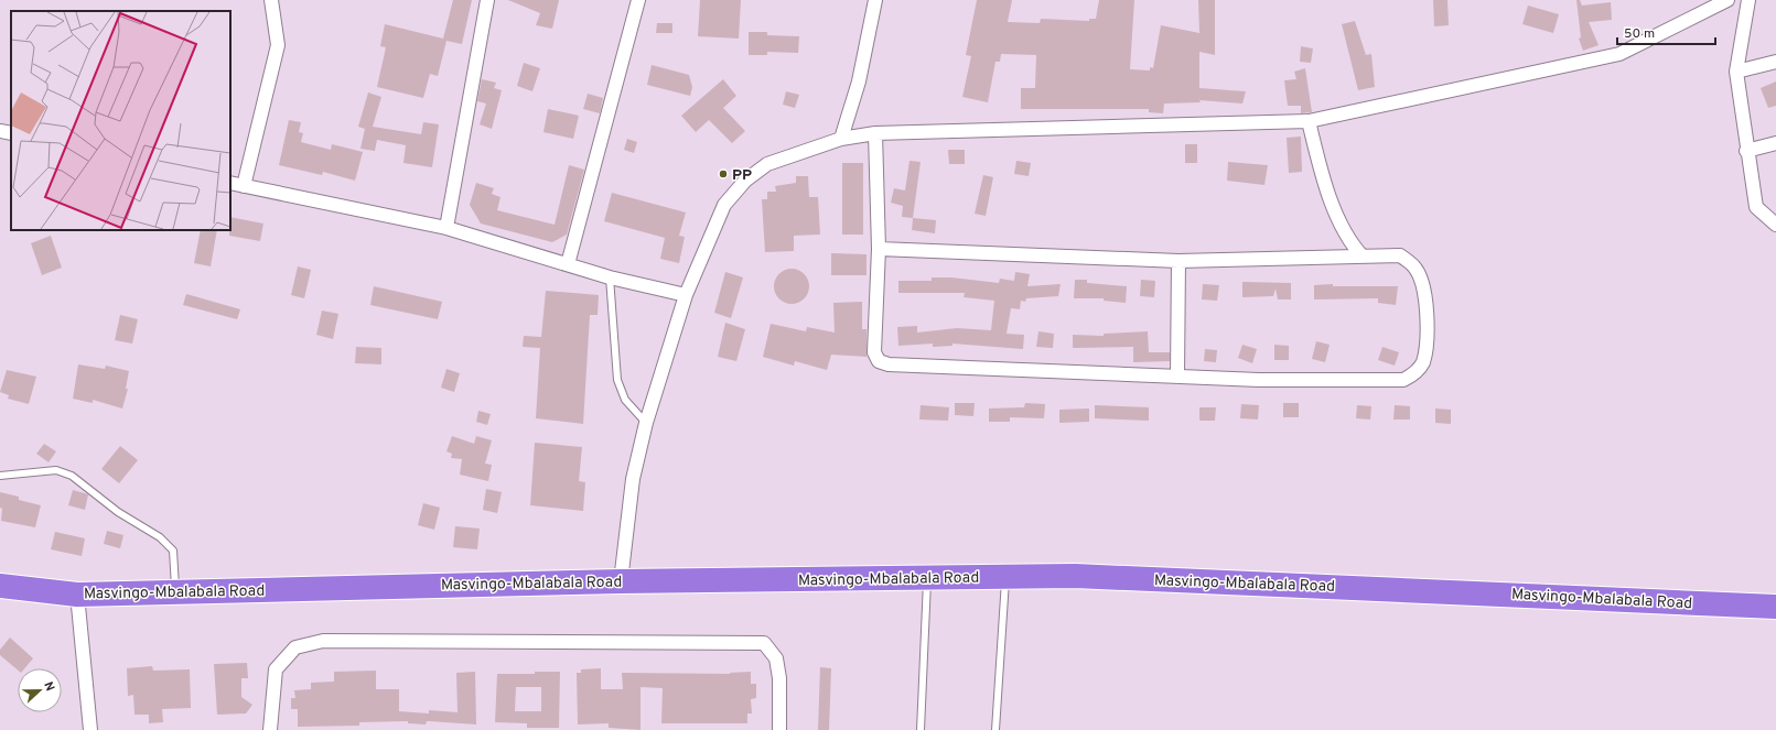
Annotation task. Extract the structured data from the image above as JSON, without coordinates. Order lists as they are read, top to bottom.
{
  "streets": {
    "highway": ["Masvingo-Mbalabala Road"]
  },
  "places": ["PP"],
  "scale_bar": "50 m",
  "north": "right"
}
